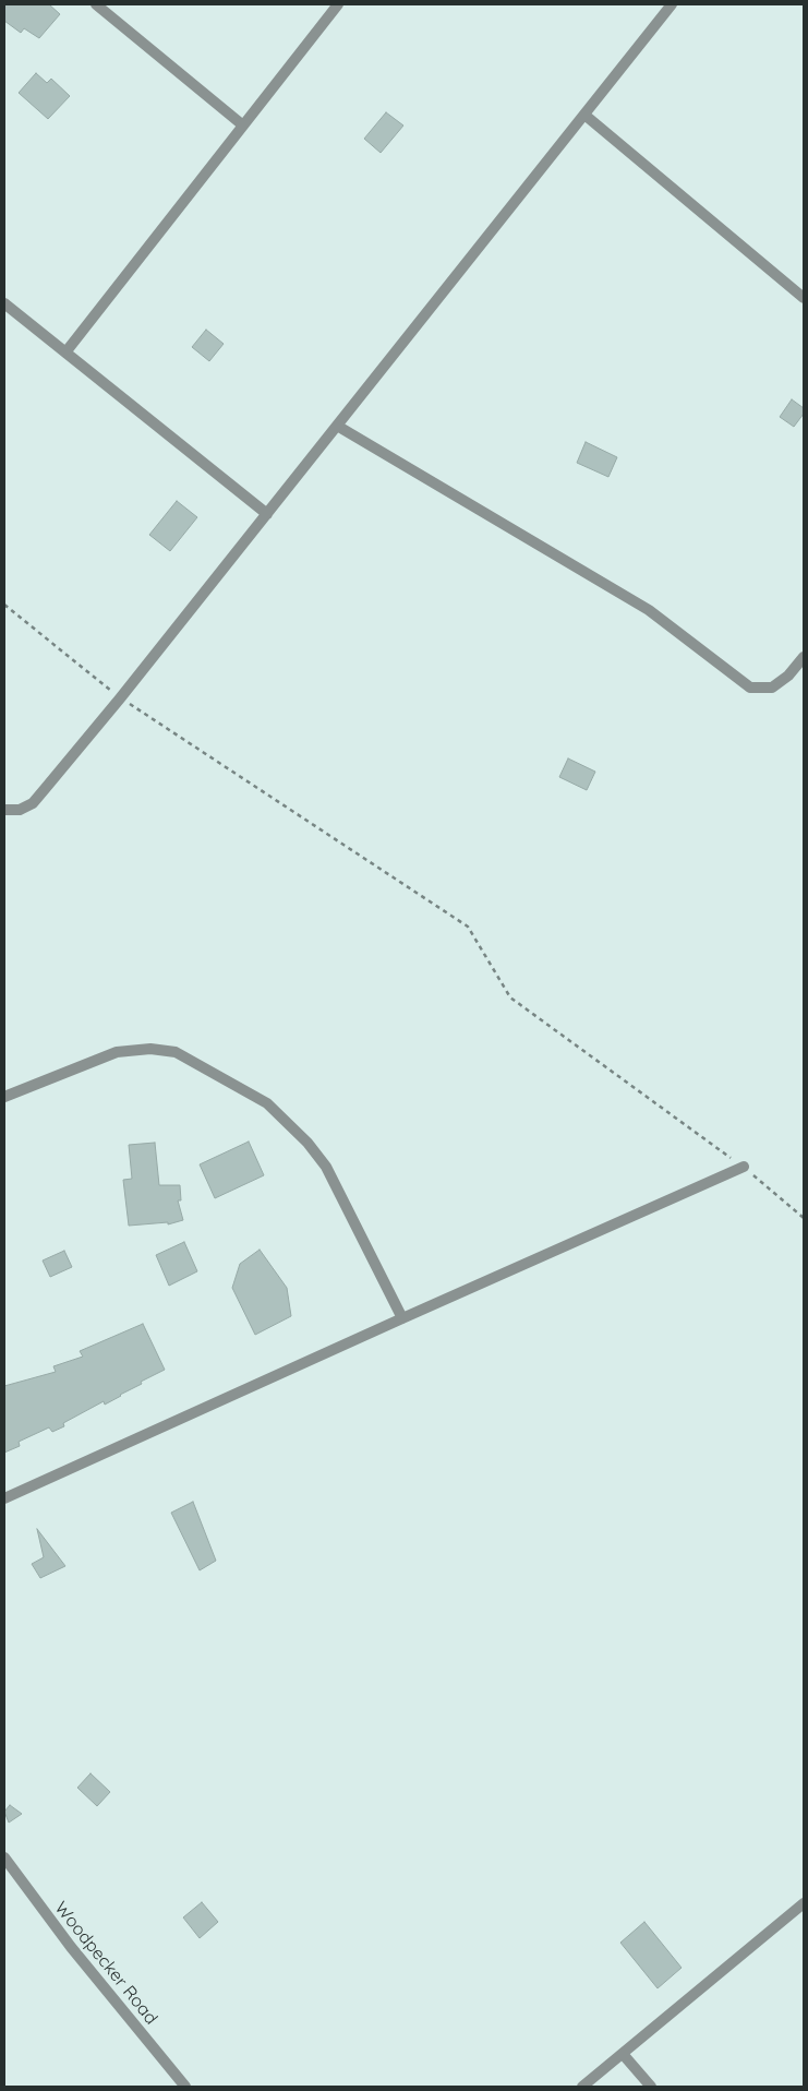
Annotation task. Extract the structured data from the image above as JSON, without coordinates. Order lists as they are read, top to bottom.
{
  "streets": {
    "street": ["Woodpecker Road"]
  }
}
